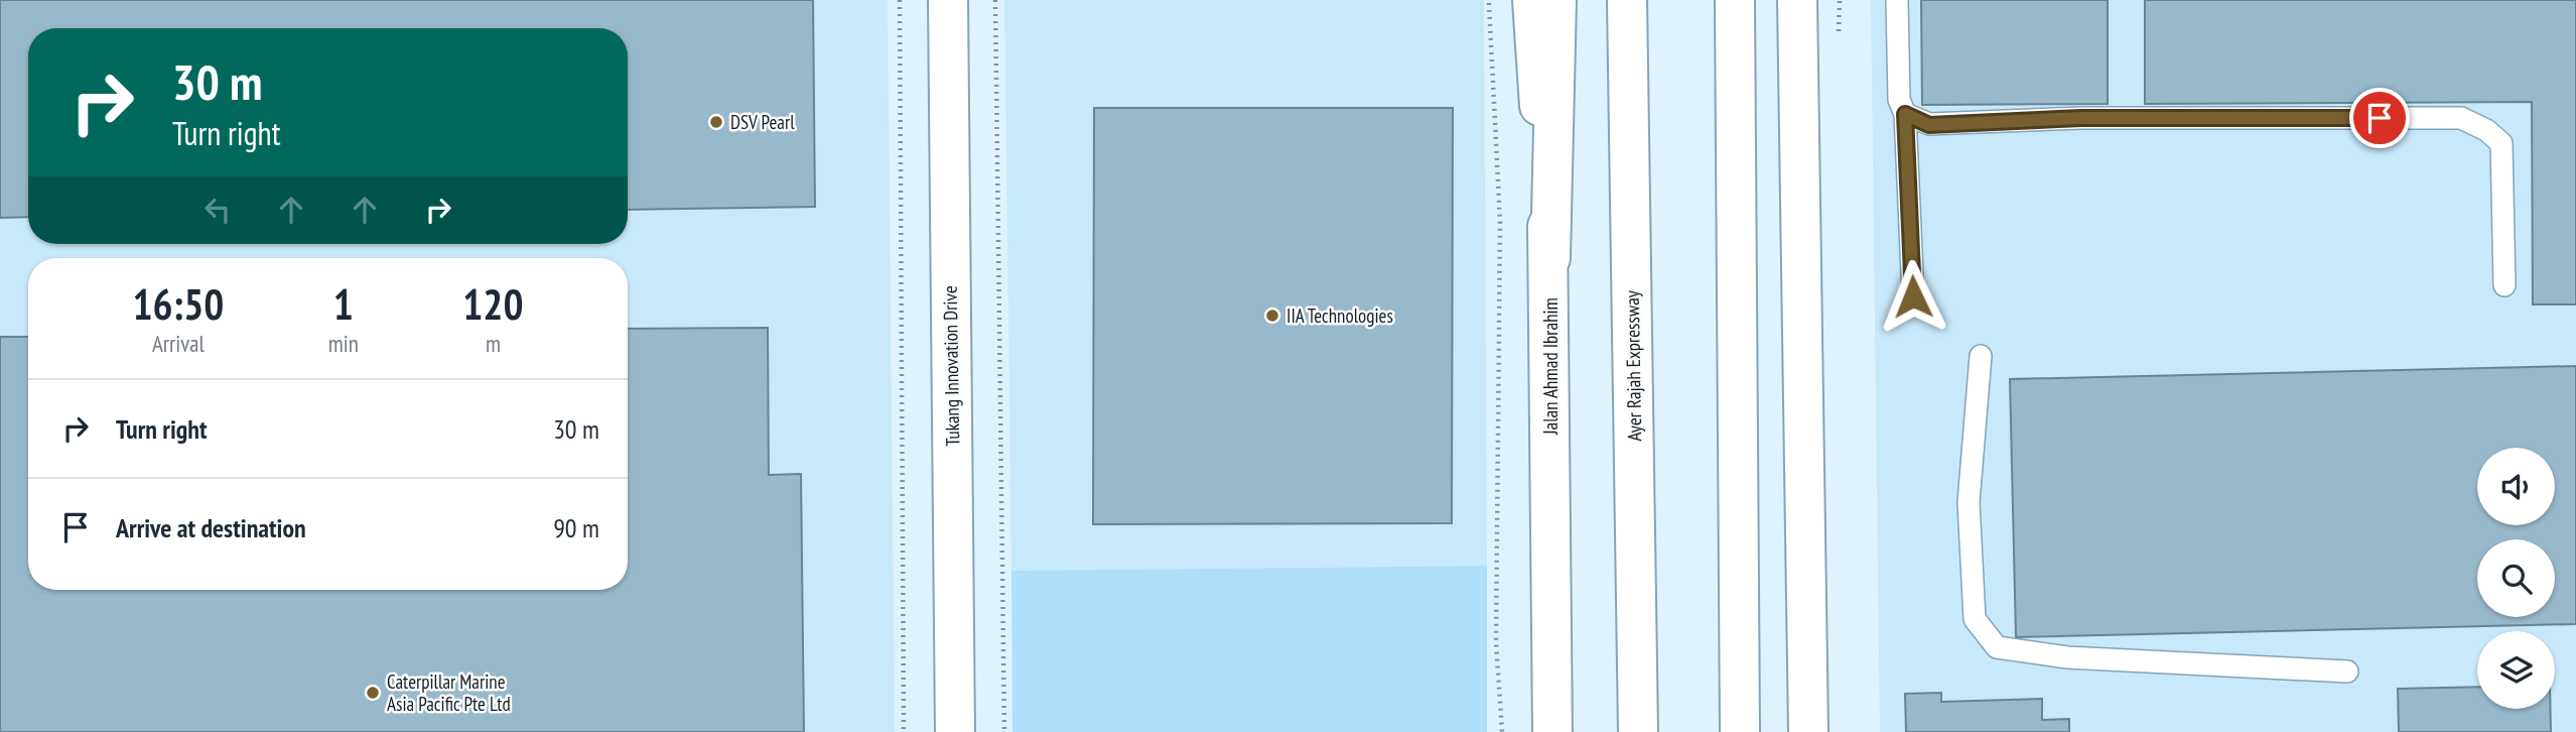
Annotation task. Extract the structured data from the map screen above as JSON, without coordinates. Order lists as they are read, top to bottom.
{
  "streets": {
    "main road": ["Tukang Innovation Drive", "Jalan Ahmad Ibrahim", "Ayer Rajah Expressway"]
  },
  "places": ["DSV Pearl", "IIA Technologies", "Caterpillar Marine Asia Pacific Pte Ltd"],
  "page": {
    "turn": ["30 m", "Turn right"],
    "eta": [
      "16:50",
      "Arrival",
      "1",
      "min",
      "120",
      "m"
    ],
    "list": [
      {
        "name": "Turn right",
        "value": "30 m"
      },
      {
        "name": "Arrive at destination",
        "value": "90 m"
      }
    ]
  }
}
